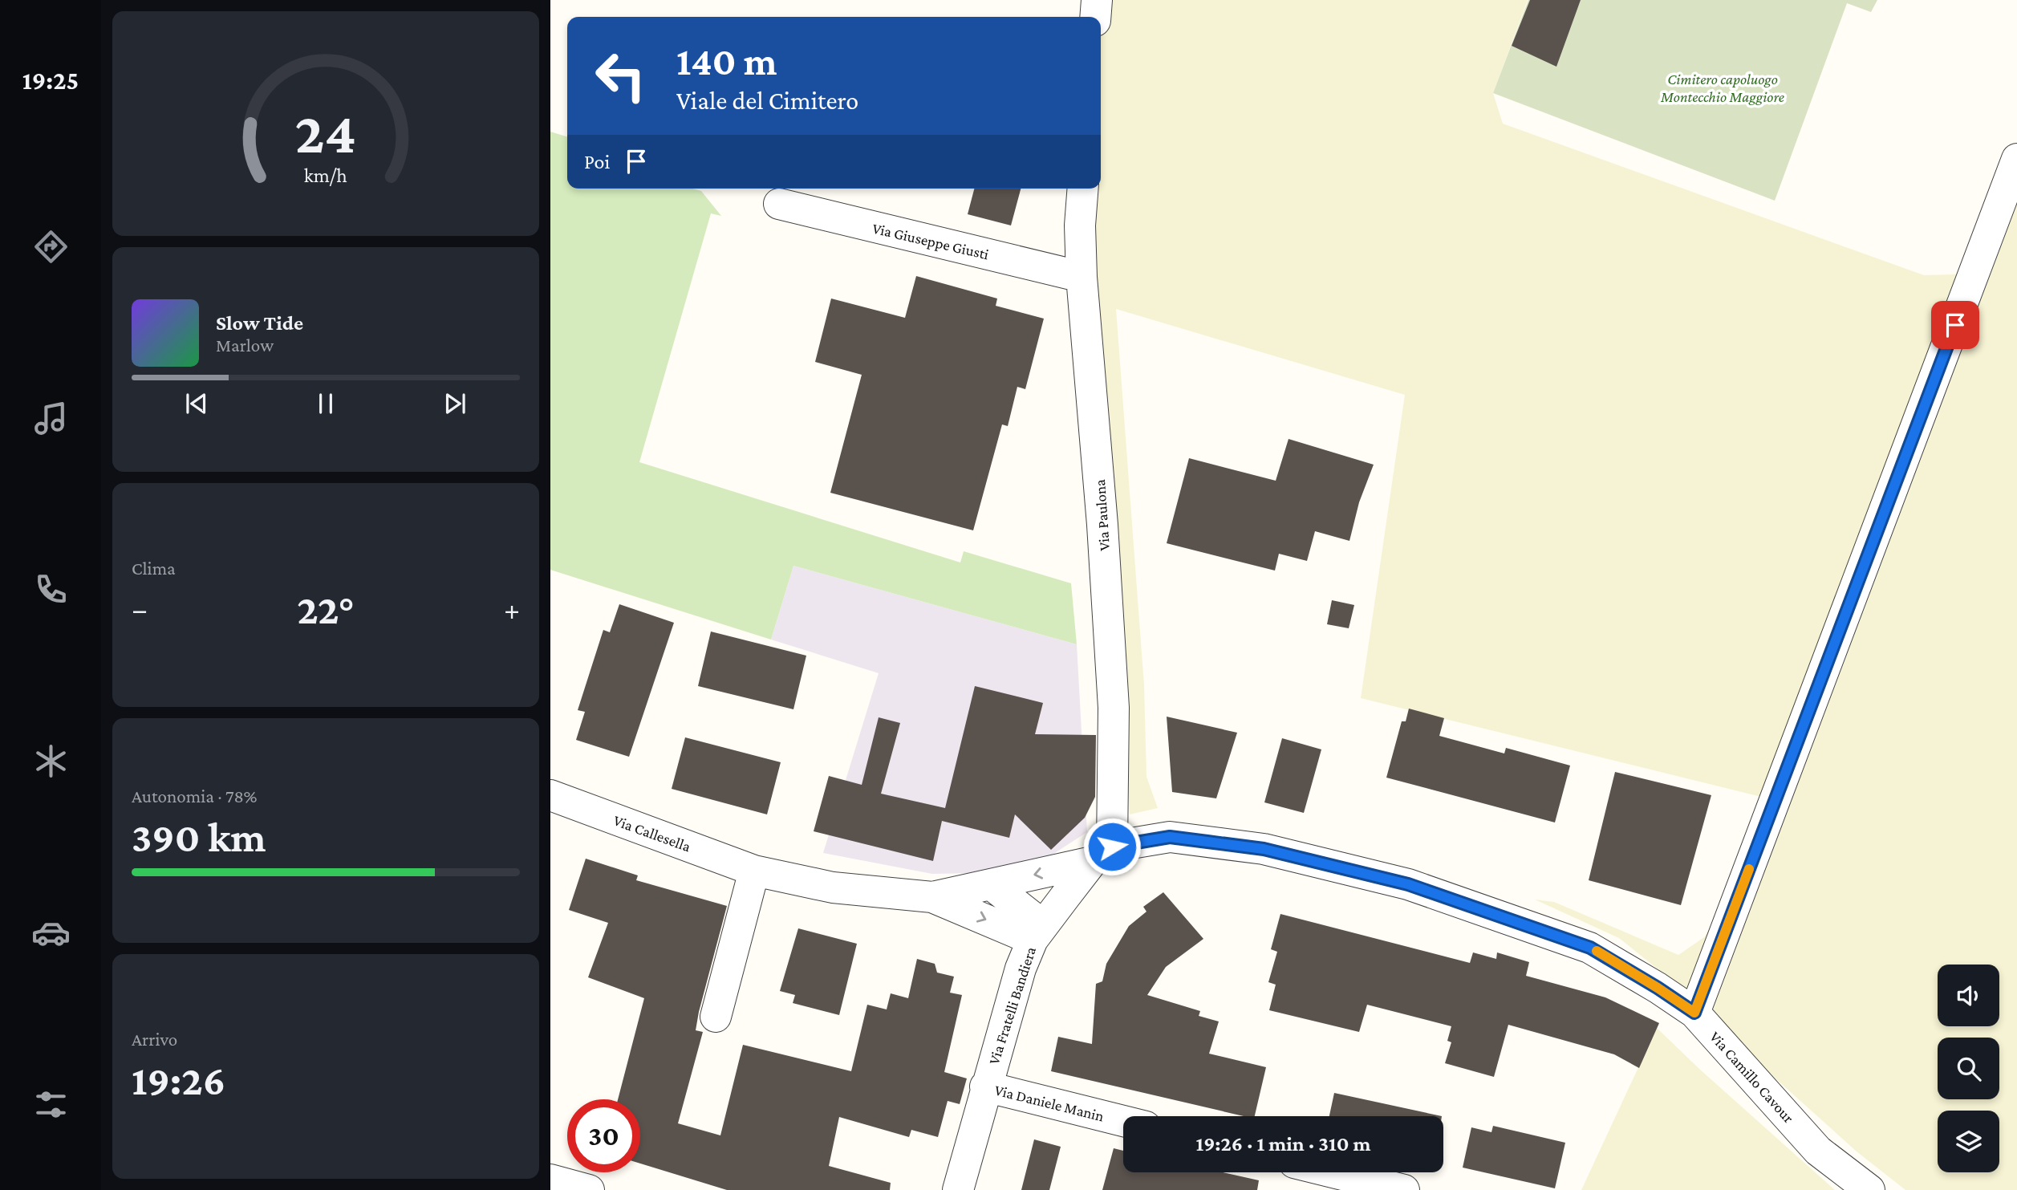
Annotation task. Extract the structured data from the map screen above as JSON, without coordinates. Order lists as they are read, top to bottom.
{
  "streets": {
    "street": [
      "Via Giuseppe Giusti",
      "Via Paulona",
      "Via Callesella",
      "Via Fratelli Bandiera",
      "Via Camillo Cavour",
      "Via Daniele Manin"
    ]
  },
  "crossings": [
    ["Via Giuseppe Giusti", "Via Paulona"],
    ["Via Paulona", "Via Callesella"],
    ["Via Paulona", "Via Fratelli Bandiera"],
    ["Via Paulona", "Via Camillo Cavour"],
    ["Via Callesella", "Via Fratelli Bandiera"],
    ["Via Callesella", "Via Camillo Cavour"],
    ["Via Fratelli Bandiera", "Via Camillo Cavour"],
    ["Via Fratelli Bandiera", "Via Daniele Manin"]
  ],
  "parks": ["Cimitero capoluogo Montecchio Maggiore"],
  "page": {
    "tabs": "19:25",
    "turn": ["140 m", "Viale del Cimitero"],
    "then": "Poi",
    "song": ["Slow Tide", "Marlow"],
    "tile": [
      "Clima",
      ["Autonomia · 78%", "390 km"],
      ["Arrivo", "19:26"]
    ],
    "heat": ["−", "22°", "+"],
    "limit": "30",
    "trip": "19:26 · 1 min · 310 m",
    "gauge": ["24", "km/h"]
  }
}
